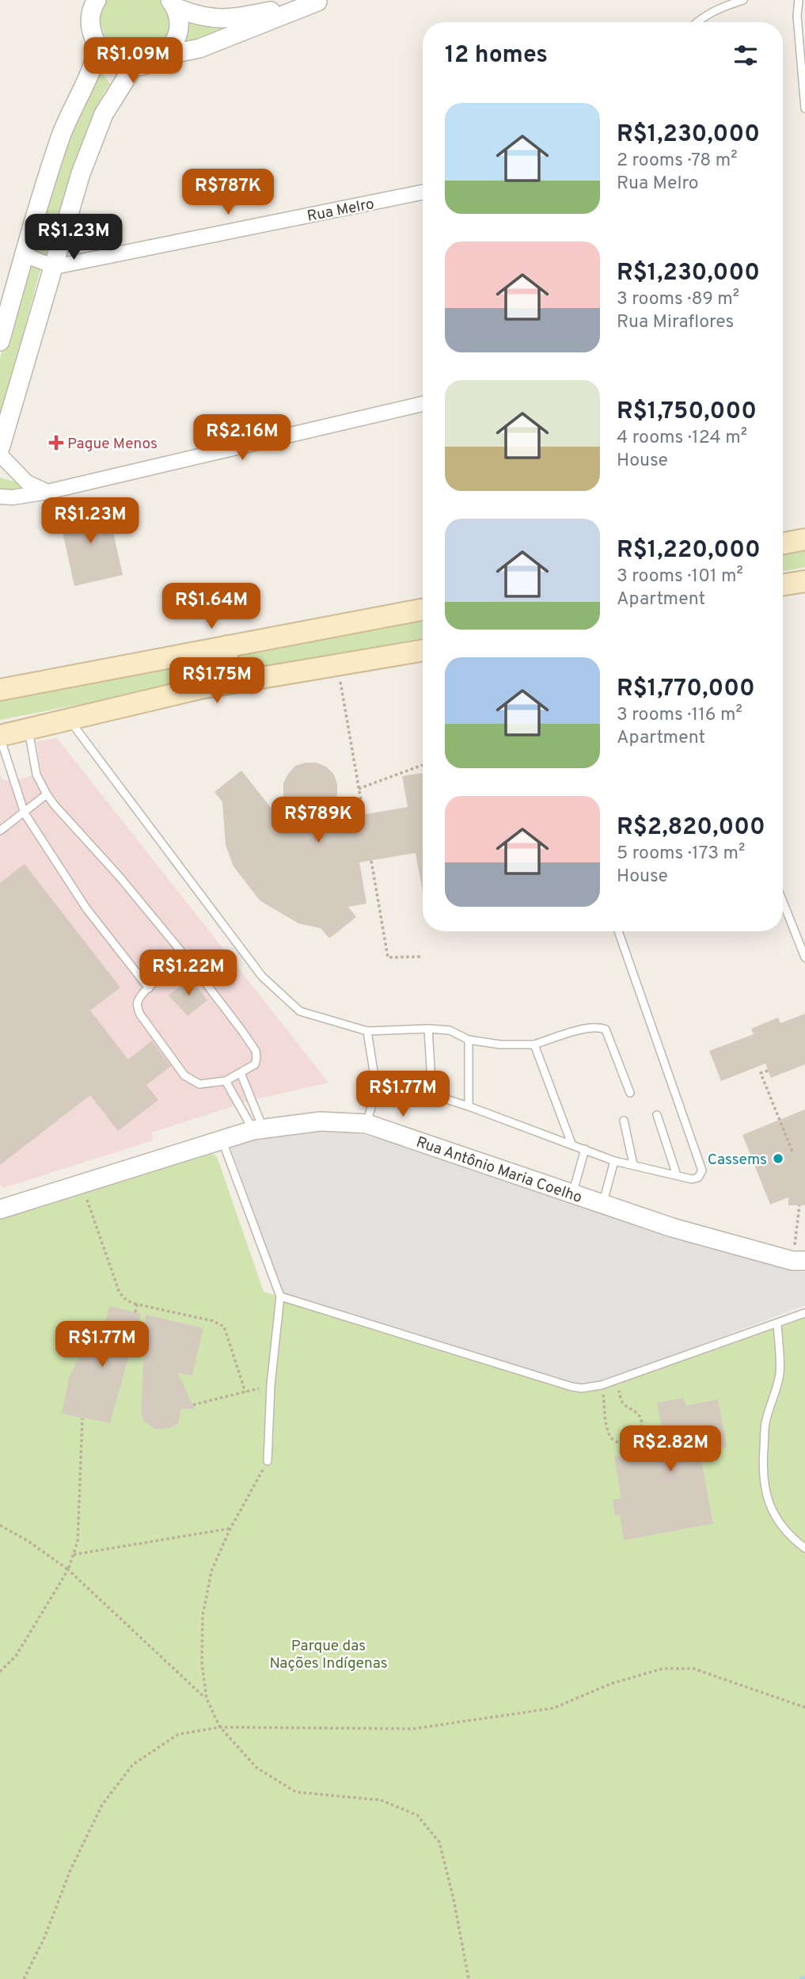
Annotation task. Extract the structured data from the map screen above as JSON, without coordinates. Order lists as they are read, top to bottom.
{
  "streets": {
    "street": ["Rua Melro", "Rua Antônio Maria Coelho"]
  },
  "parks": ["Parque das Nações Indígenas"],
  "places": {
    "health": ["Pague Menos"],
    "other": ["Cassems"]
  },
  "page": {
    "heading": "12 homes",
    "price": [
      "R$1.09M",
      "R$787K",
      "R$1.23M",
      "R$2.16M",
      "R$1.23M",
      "R$1.64M",
      "R$1.75M",
      "R$789K",
      "R$1.22M",
      "R$1.77M",
      "R$1.77M",
      "R$2.82M"
    ],
    "list": [
      {
        "name": "R$1,230,000",
        "note": "2 rooms · 78 m² · Rua Melro"
      },
      {
        "name": "R$1,230,000",
        "note": "3 rooms · 89 m² · Rua Miraflores"
      },
      {
        "name": "R$1,750,000",
        "note": "4 rooms · 124 m² · House"
      },
      {
        "name": "R$1,220,000",
        "note": "3 rooms · 101 m² · Apartment"
      },
      {
        "name": "R$1,770,000",
        "note": "3 rooms · 116 m² · Apartment"
      },
      {
        "name": "R$2,820,000",
        "note": "5 rooms · 173 m² · House"
      }
    ]
  }
}
